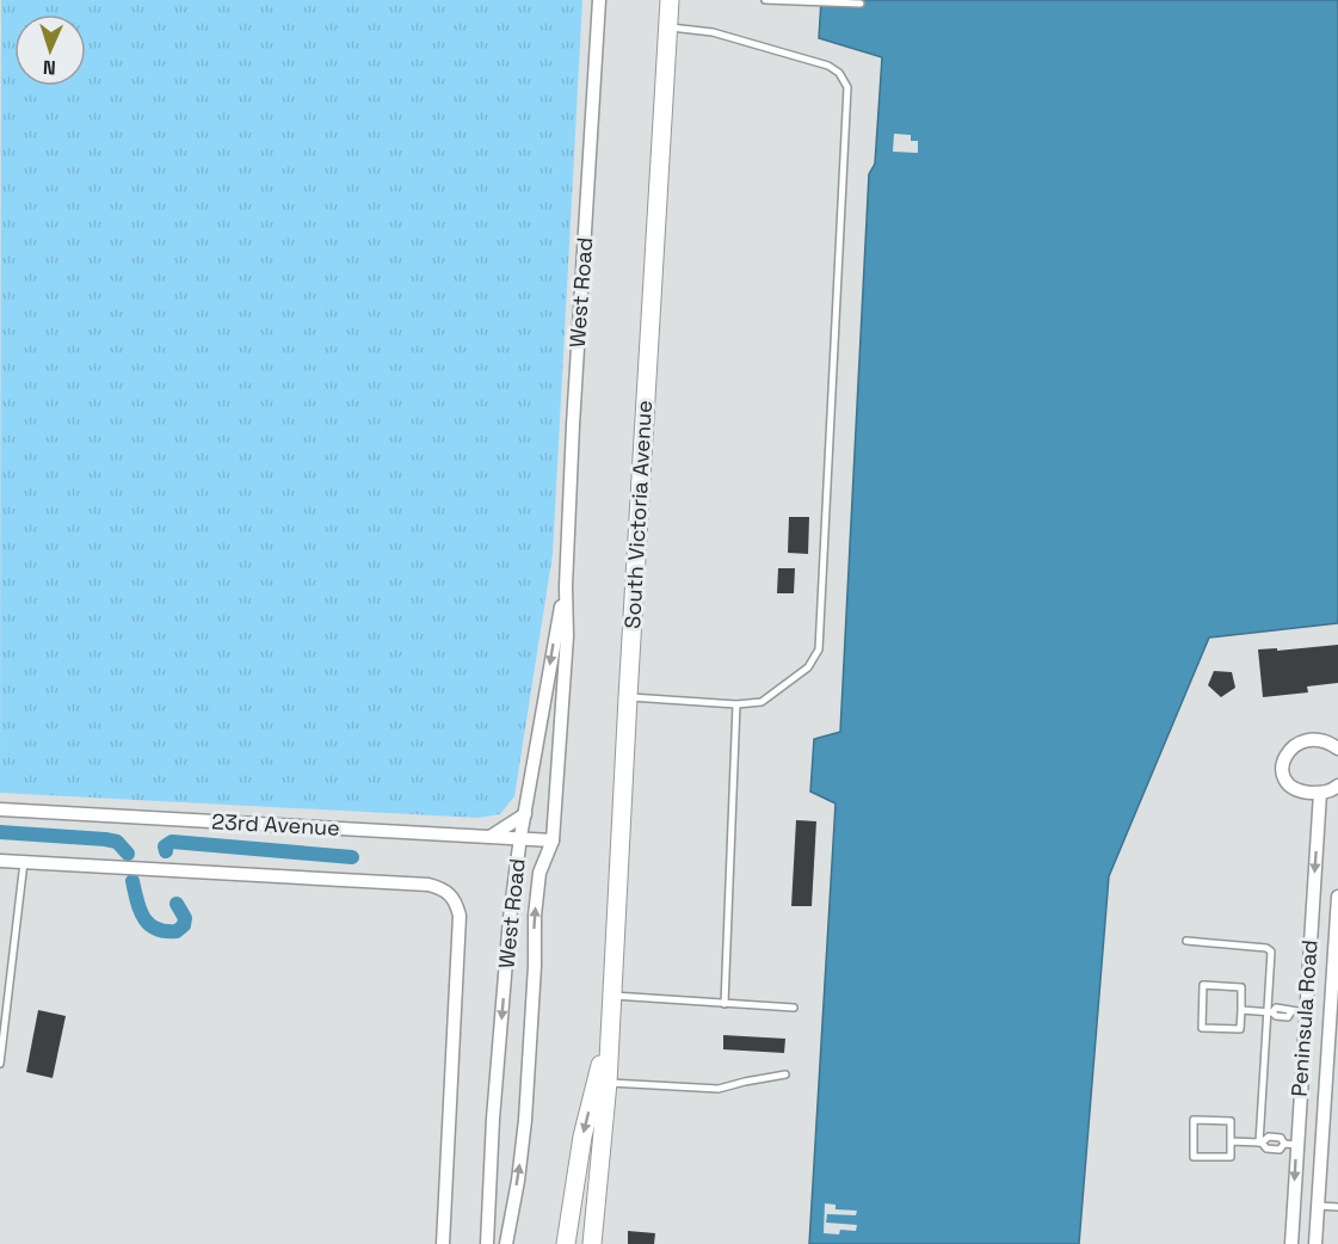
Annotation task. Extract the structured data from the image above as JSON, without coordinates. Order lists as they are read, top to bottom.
{
  "streets": {
    "street": [
      "West Road",
      "South Victoria Avenue",
      "23rd Avenue",
      "Peninsula Road"
    ]
  },
  "crossings": [
    ["West Road", "23rd Avenue"]
  ],
  "north": "bottom"
}
